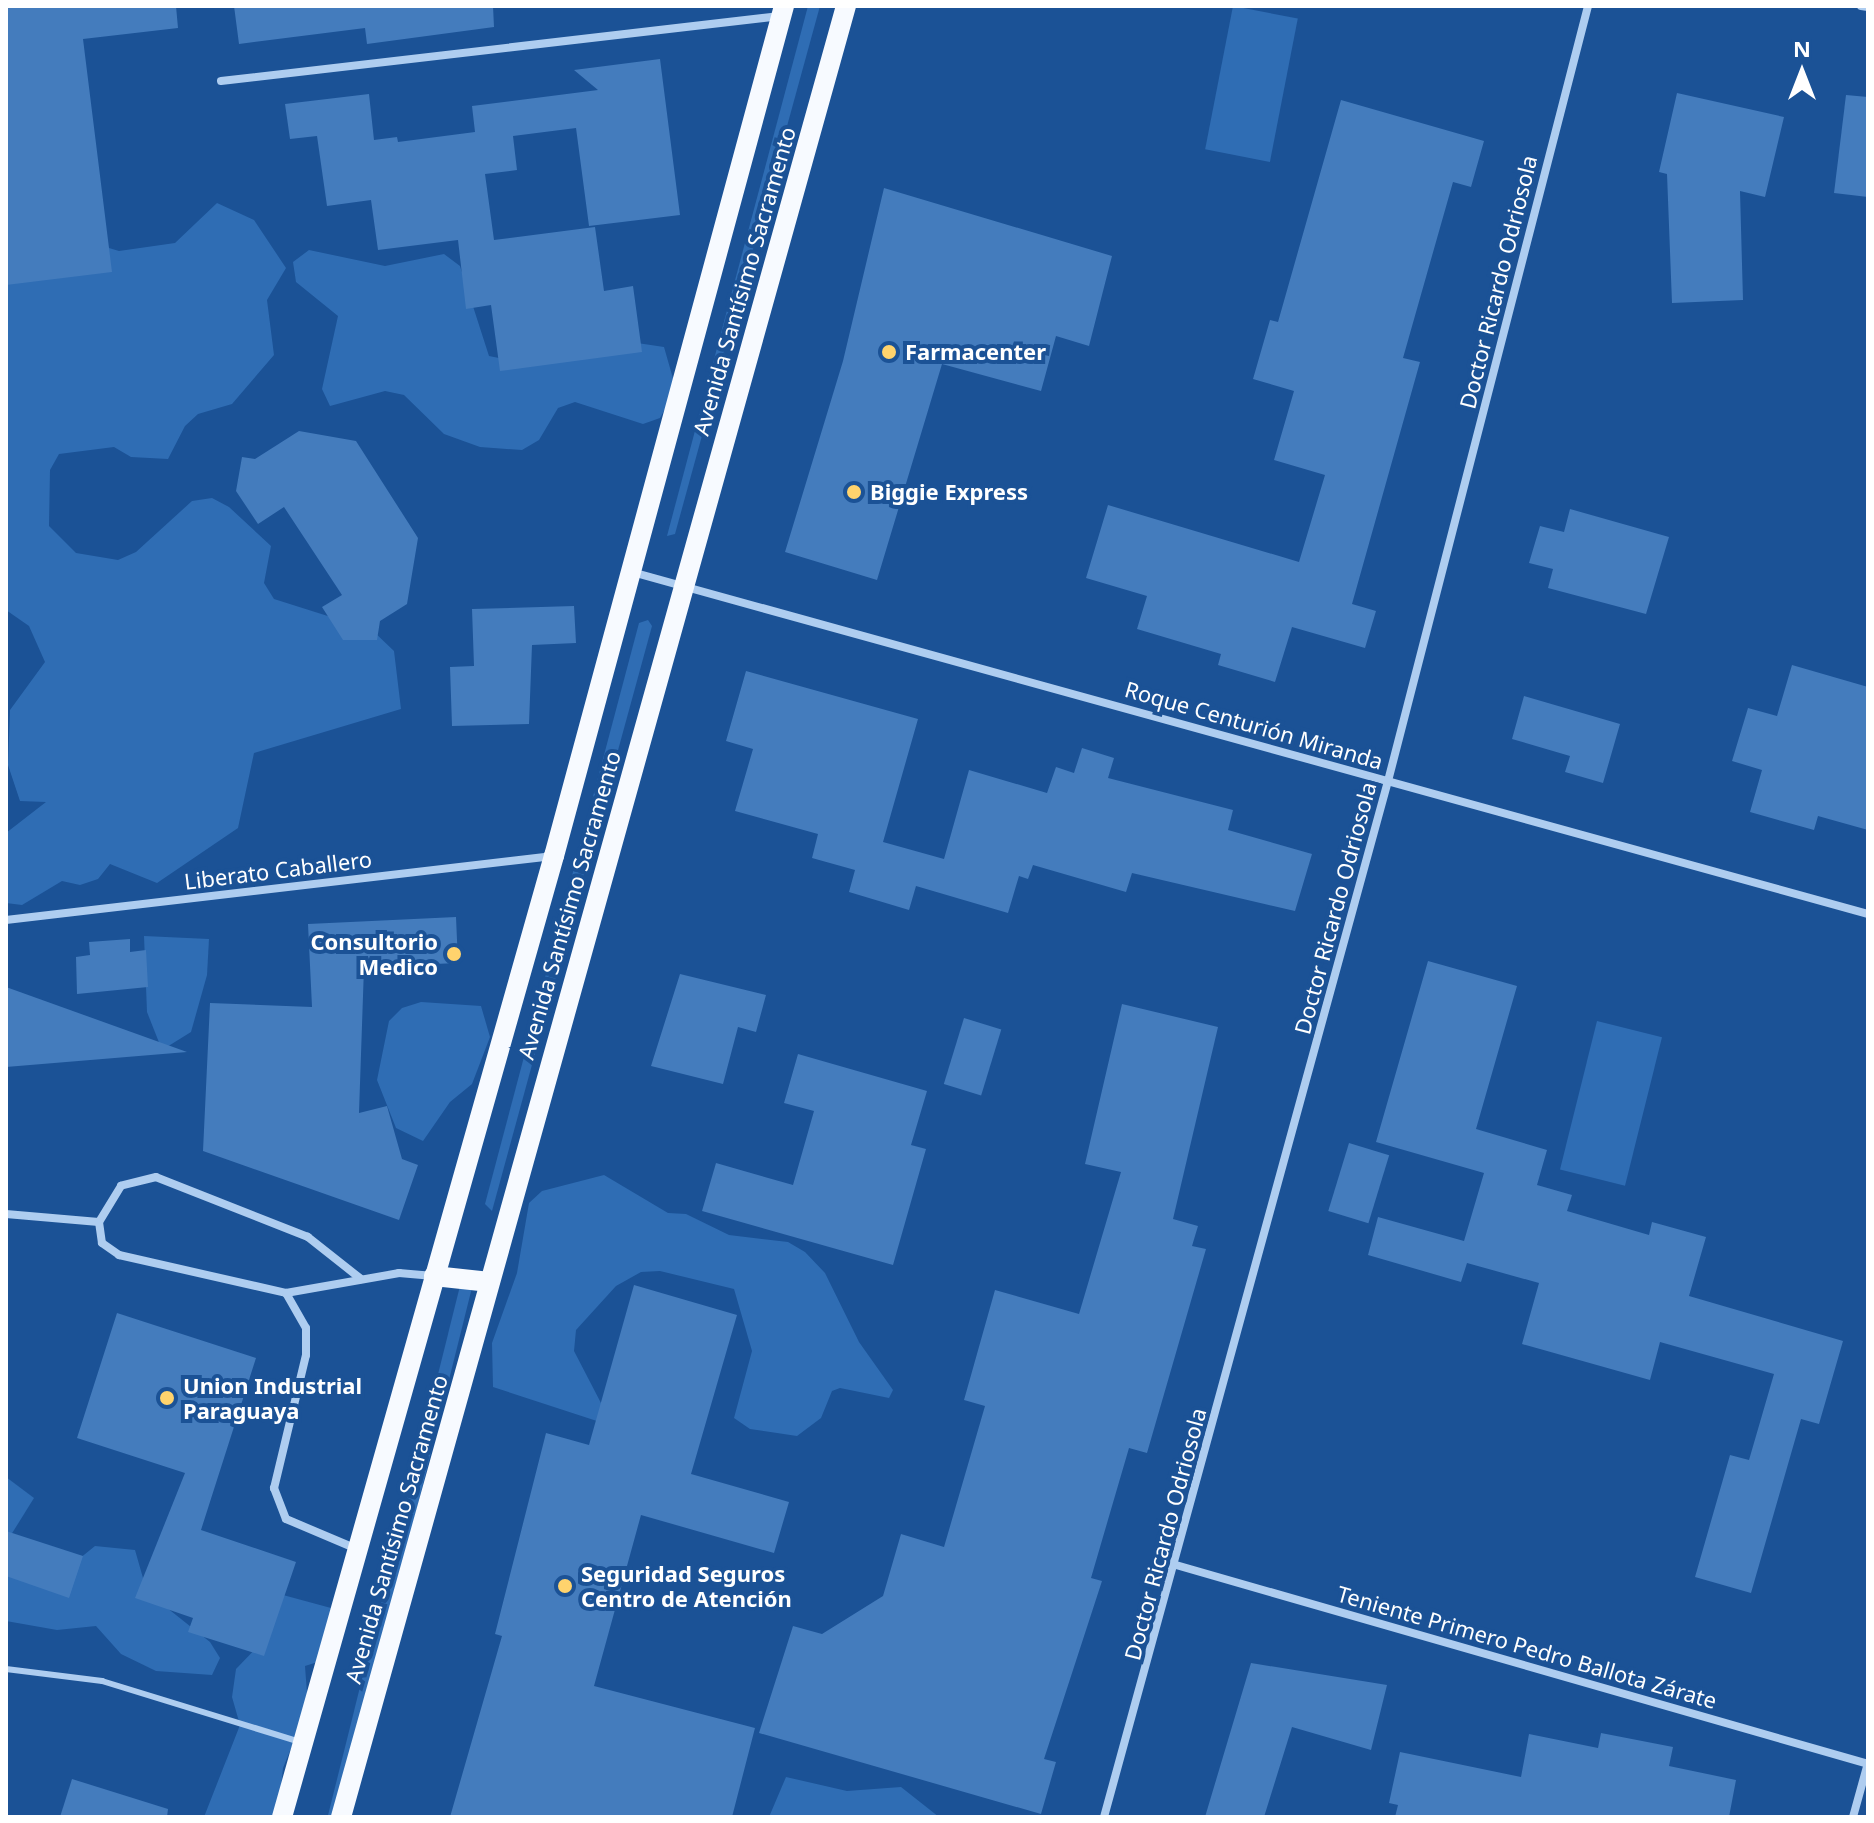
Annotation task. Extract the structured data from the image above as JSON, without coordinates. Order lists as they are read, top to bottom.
{
  "streets": {
    "main road": ["Avenida Santísimo Sacramento"],
    "street": [
      "Doctor Ricardo Odriosola",
      "Roque Centurión Miranda",
      "Liberato Caballero",
      "Teniente Primero Pedro Ballota Zárate"
    ]
  },
  "crossings": [
    ["Avenida Santísimo Sacramento", "Roque Centurión Miranda"],
    ["Avenida Santísimo Sacramento", "Liberato Caballero"],
    ["Doctor Ricardo Odriosola", "Roque Centurión Miranda"],
    ["Doctor Ricardo Odriosola", "Teniente Primero Pedro Ballota Zárate"]
  ],
  "places": [
    "Farmacenter",
    "Biggie Express",
    "Consultorio Medico",
    "Union Industrial Paraguaya",
    "Seguridad Seguros Centro de Atención"
  ],
  "north": "top"
}
